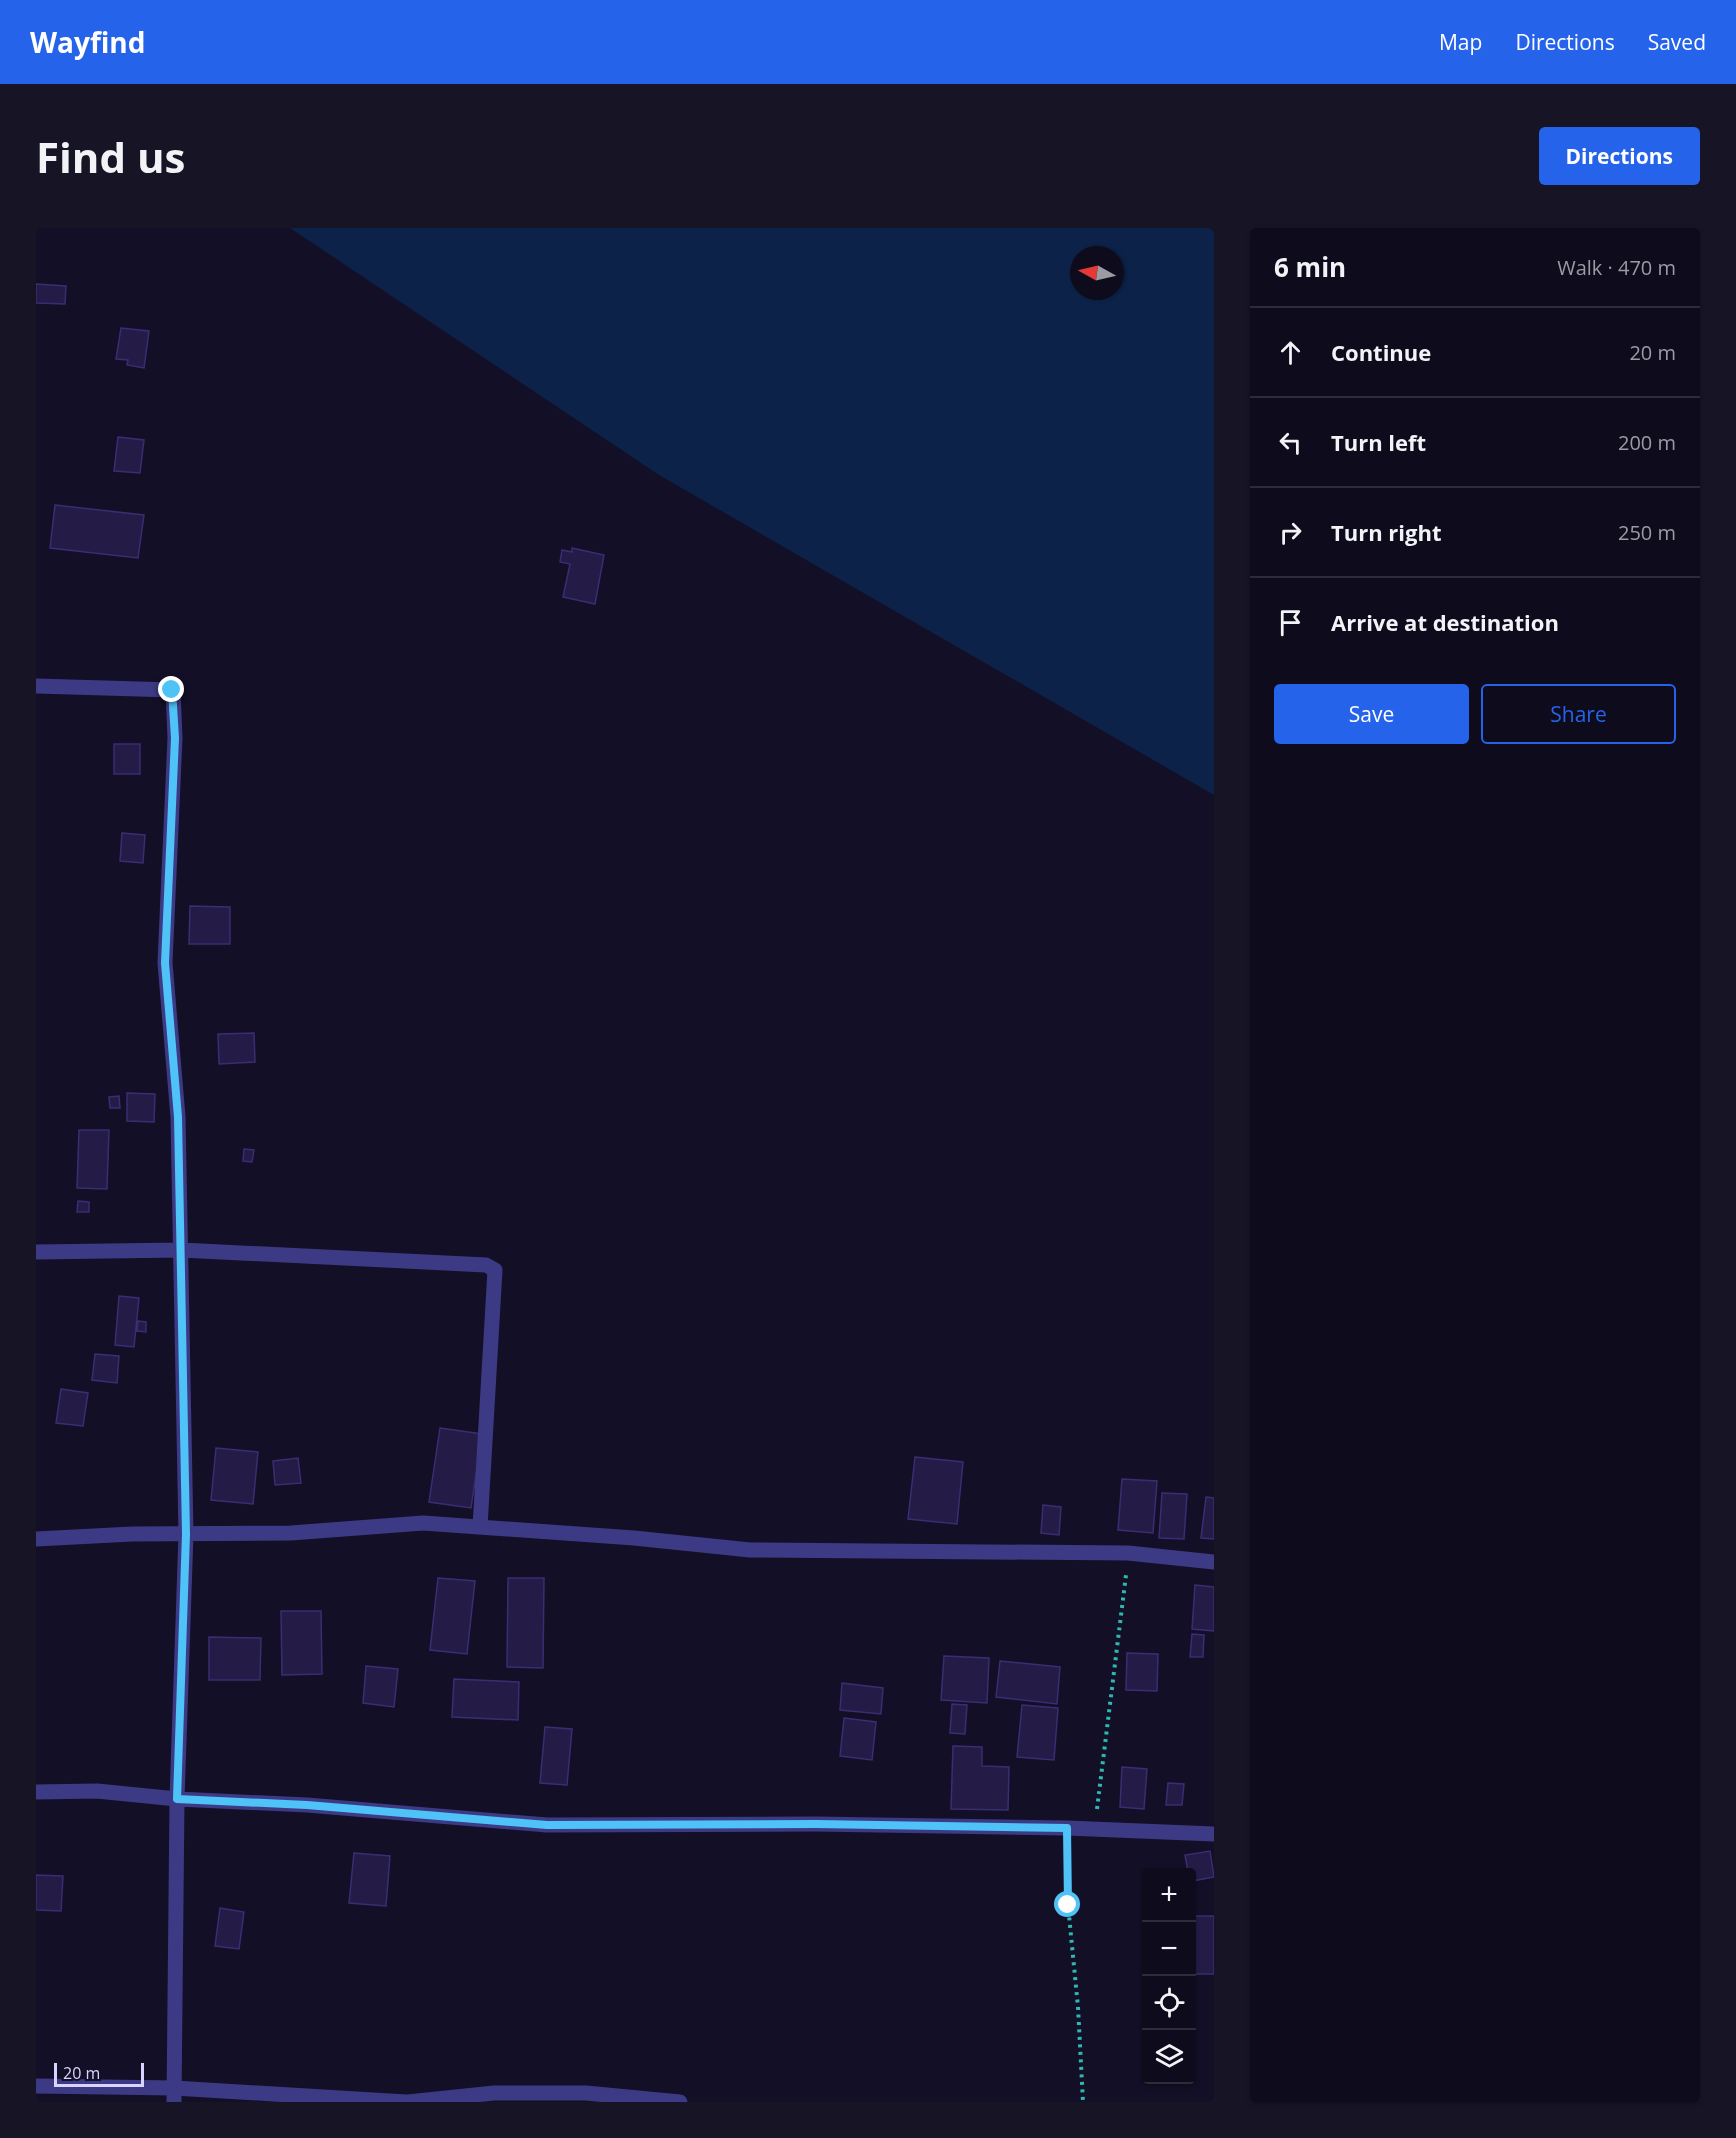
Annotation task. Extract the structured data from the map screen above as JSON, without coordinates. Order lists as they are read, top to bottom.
{
  "scale_bar": "20 m",
  "north": "left",
  "page": {
    "header": "Wayfind",
    "nav": ["Map", "Directions", "Saved"],
    "buttons": [
      "Directions",
      ["Save", "Share"]
    ],
    "title": "Find us",
    "heading": ["6 min", "Walk · 470 m"],
    "list": [
      ["Continue", "20 m"],
      ["Turn left", "200 m"],
      ["Turn right", "250 m"],
      "Arrive at destination"
    ],
    "map_buttons": ["+", "−"],
    "scale": "20 m"
  }
}
